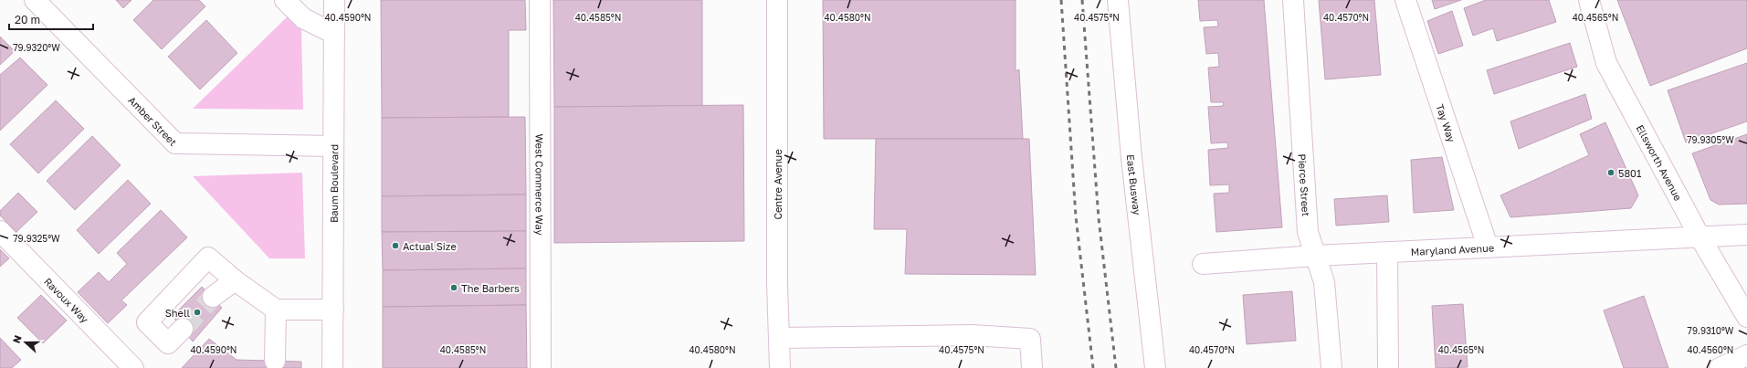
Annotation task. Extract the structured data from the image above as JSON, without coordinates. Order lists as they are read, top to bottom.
{
  "streets": {
    "street": [
      "Amber Street",
      "Tay Way",
      "Ellsworth Avenue",
      "Baum Boulevard",
      "West Commerce Way",
      "Centre Avenue",
      "East Busway",
      "Pierce Street",
      "Maryland Avenue",
      "Ravoux Way"
    ]
  },
  "crossings": [
    ["Amber Street", "Baum Boulevard"],
    ["Tay Way", "Maryland Avenue"],
    ["Ellsworth Avenue", "Maryland Avenue"],
    ["Pierce Street", "Maryland Avenue"]
  ],
  "places": [
    "5801",
    "Actual Size",
    "The Barbers",
    "Shell"
  ],
  "scale_bar": "20 m",
  "north": "left",
  "coordinates": [
    "40.4585°N",
    "40.4580°N",
    "40.4565°N",
    "40.4590°N",
    "40.4575°N",
    "40.4570°N",
    "79.9320°W",
    "79.9305°W",
    "79.9325°W",
    "79.9310°W",
    "40.4560°N"
  ]
}
